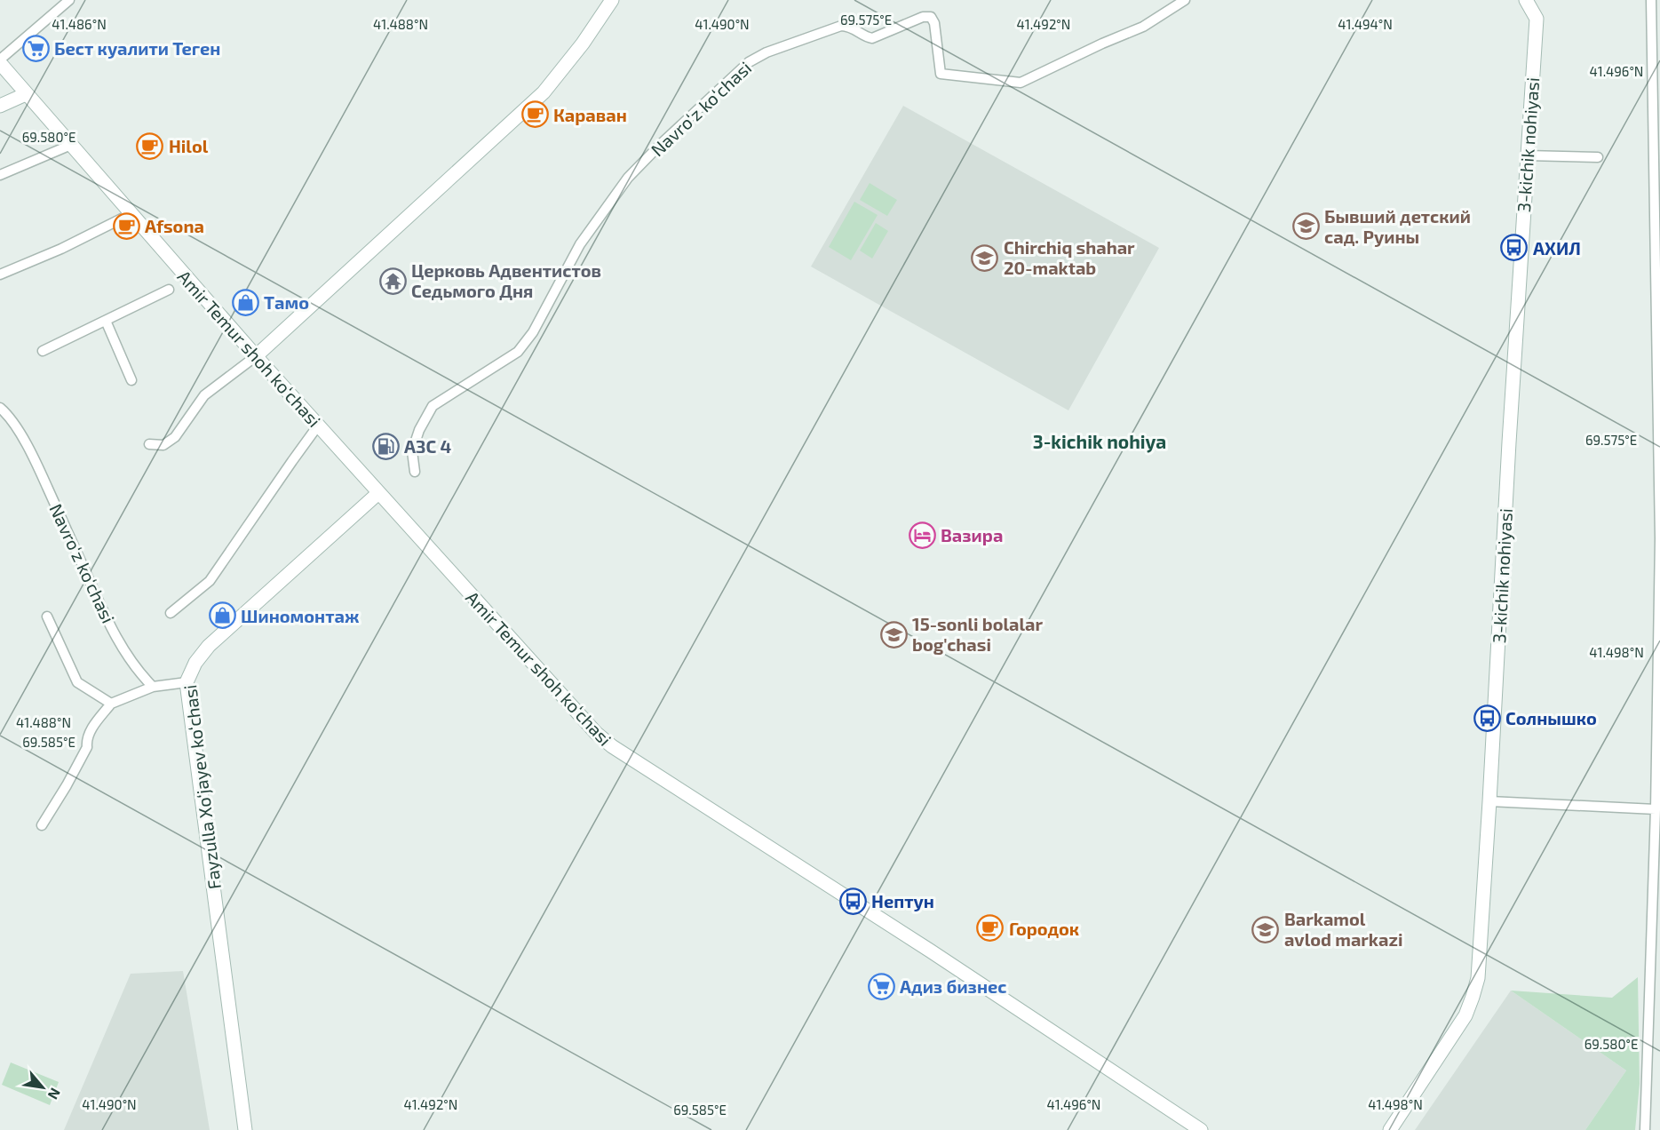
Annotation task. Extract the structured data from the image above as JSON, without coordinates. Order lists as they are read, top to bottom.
{
  "streets": {
    "main road": ["3-kichik nohiyasi", "Amir Temur shoh ko‘chasi", "Fayzulla Xo‘jayev ko‘chasi"],
    "street": ["Navro‘z ko‘chasi"]
  },
  "crossings": [
    ["Amir Temur shoh ko‘chasi", "Fayzulla Xo‘jayev ko‘chasi"]
  ],
  "districts": ["3-kichik nohiya"],
  "places": {
    "supermarket": ["Бест куалити Теген", "Адиз бизнес"],
    "cafe": [
      "Караван",
      "Hilol",
      "Afsona",
      "Городок"
    ],
    "school or university": [
      "Бывший детский сад. Руины",
      "Chirchiq shahar 20-maktab",
      "15-sonli bolalar bog'chasi",
      "Barkamol avlod markazi"
    ],
    "bus stop": ["АХИЛ", "Солнышко", "Нептун"],
    "temple": ["Церковь Адвентистов Седьмого Дня"],
    "shop": ["Тамо", "Шиномонтаж"],
    "fuel station": ["АЗС 4"],
    "hotel": ["Вазира"]
  },
  "north": "bottom right",
  "coordinates": [
    "69.575°E",
    "41.486°N",
    "41.488°N",
    "41.490°N",
    "41.492°N",
    "41.494°N",
    "41.496°N",
    "69.580°E",
    "41.498°N",
    "69.585°E"
  ]
}
